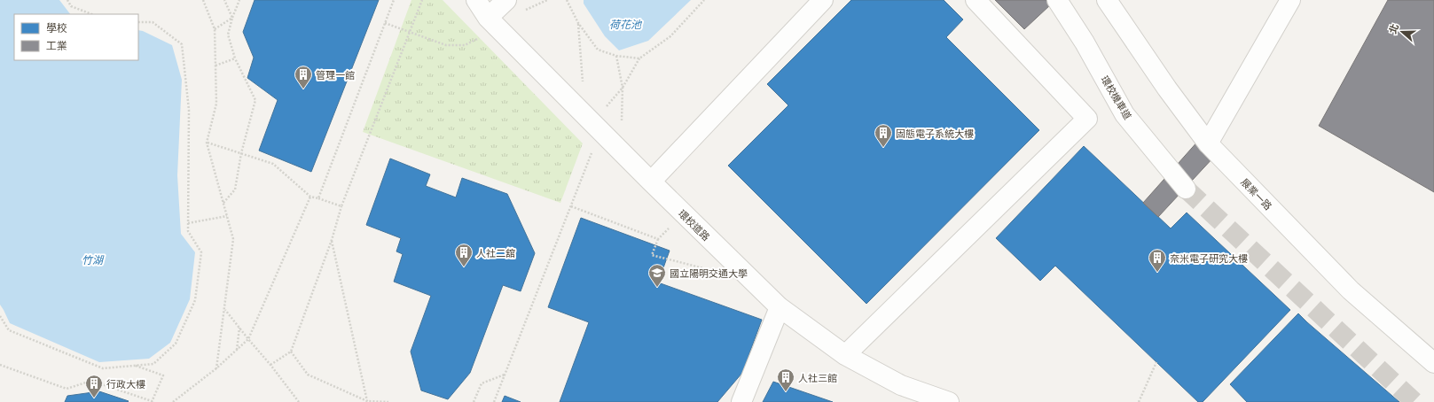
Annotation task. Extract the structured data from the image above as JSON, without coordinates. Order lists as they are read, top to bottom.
{
  "streets": {
    "street": ["環校機車道", "展業一路", "環校道路"]
  },
  "water": ["荷花池", "竹湖"],
  "places": {
    "building": [
      "管理一館",
      "固態電子系統大樓",
      "人社二舘",
      "奈米電子研究大樓",
      "人社三館",
      "行政大樓"
    ],
    "school or university": ["國立陽明交通大學"]
  },
  "legend": ["學校", "工業"],
  "north": "left"
}
